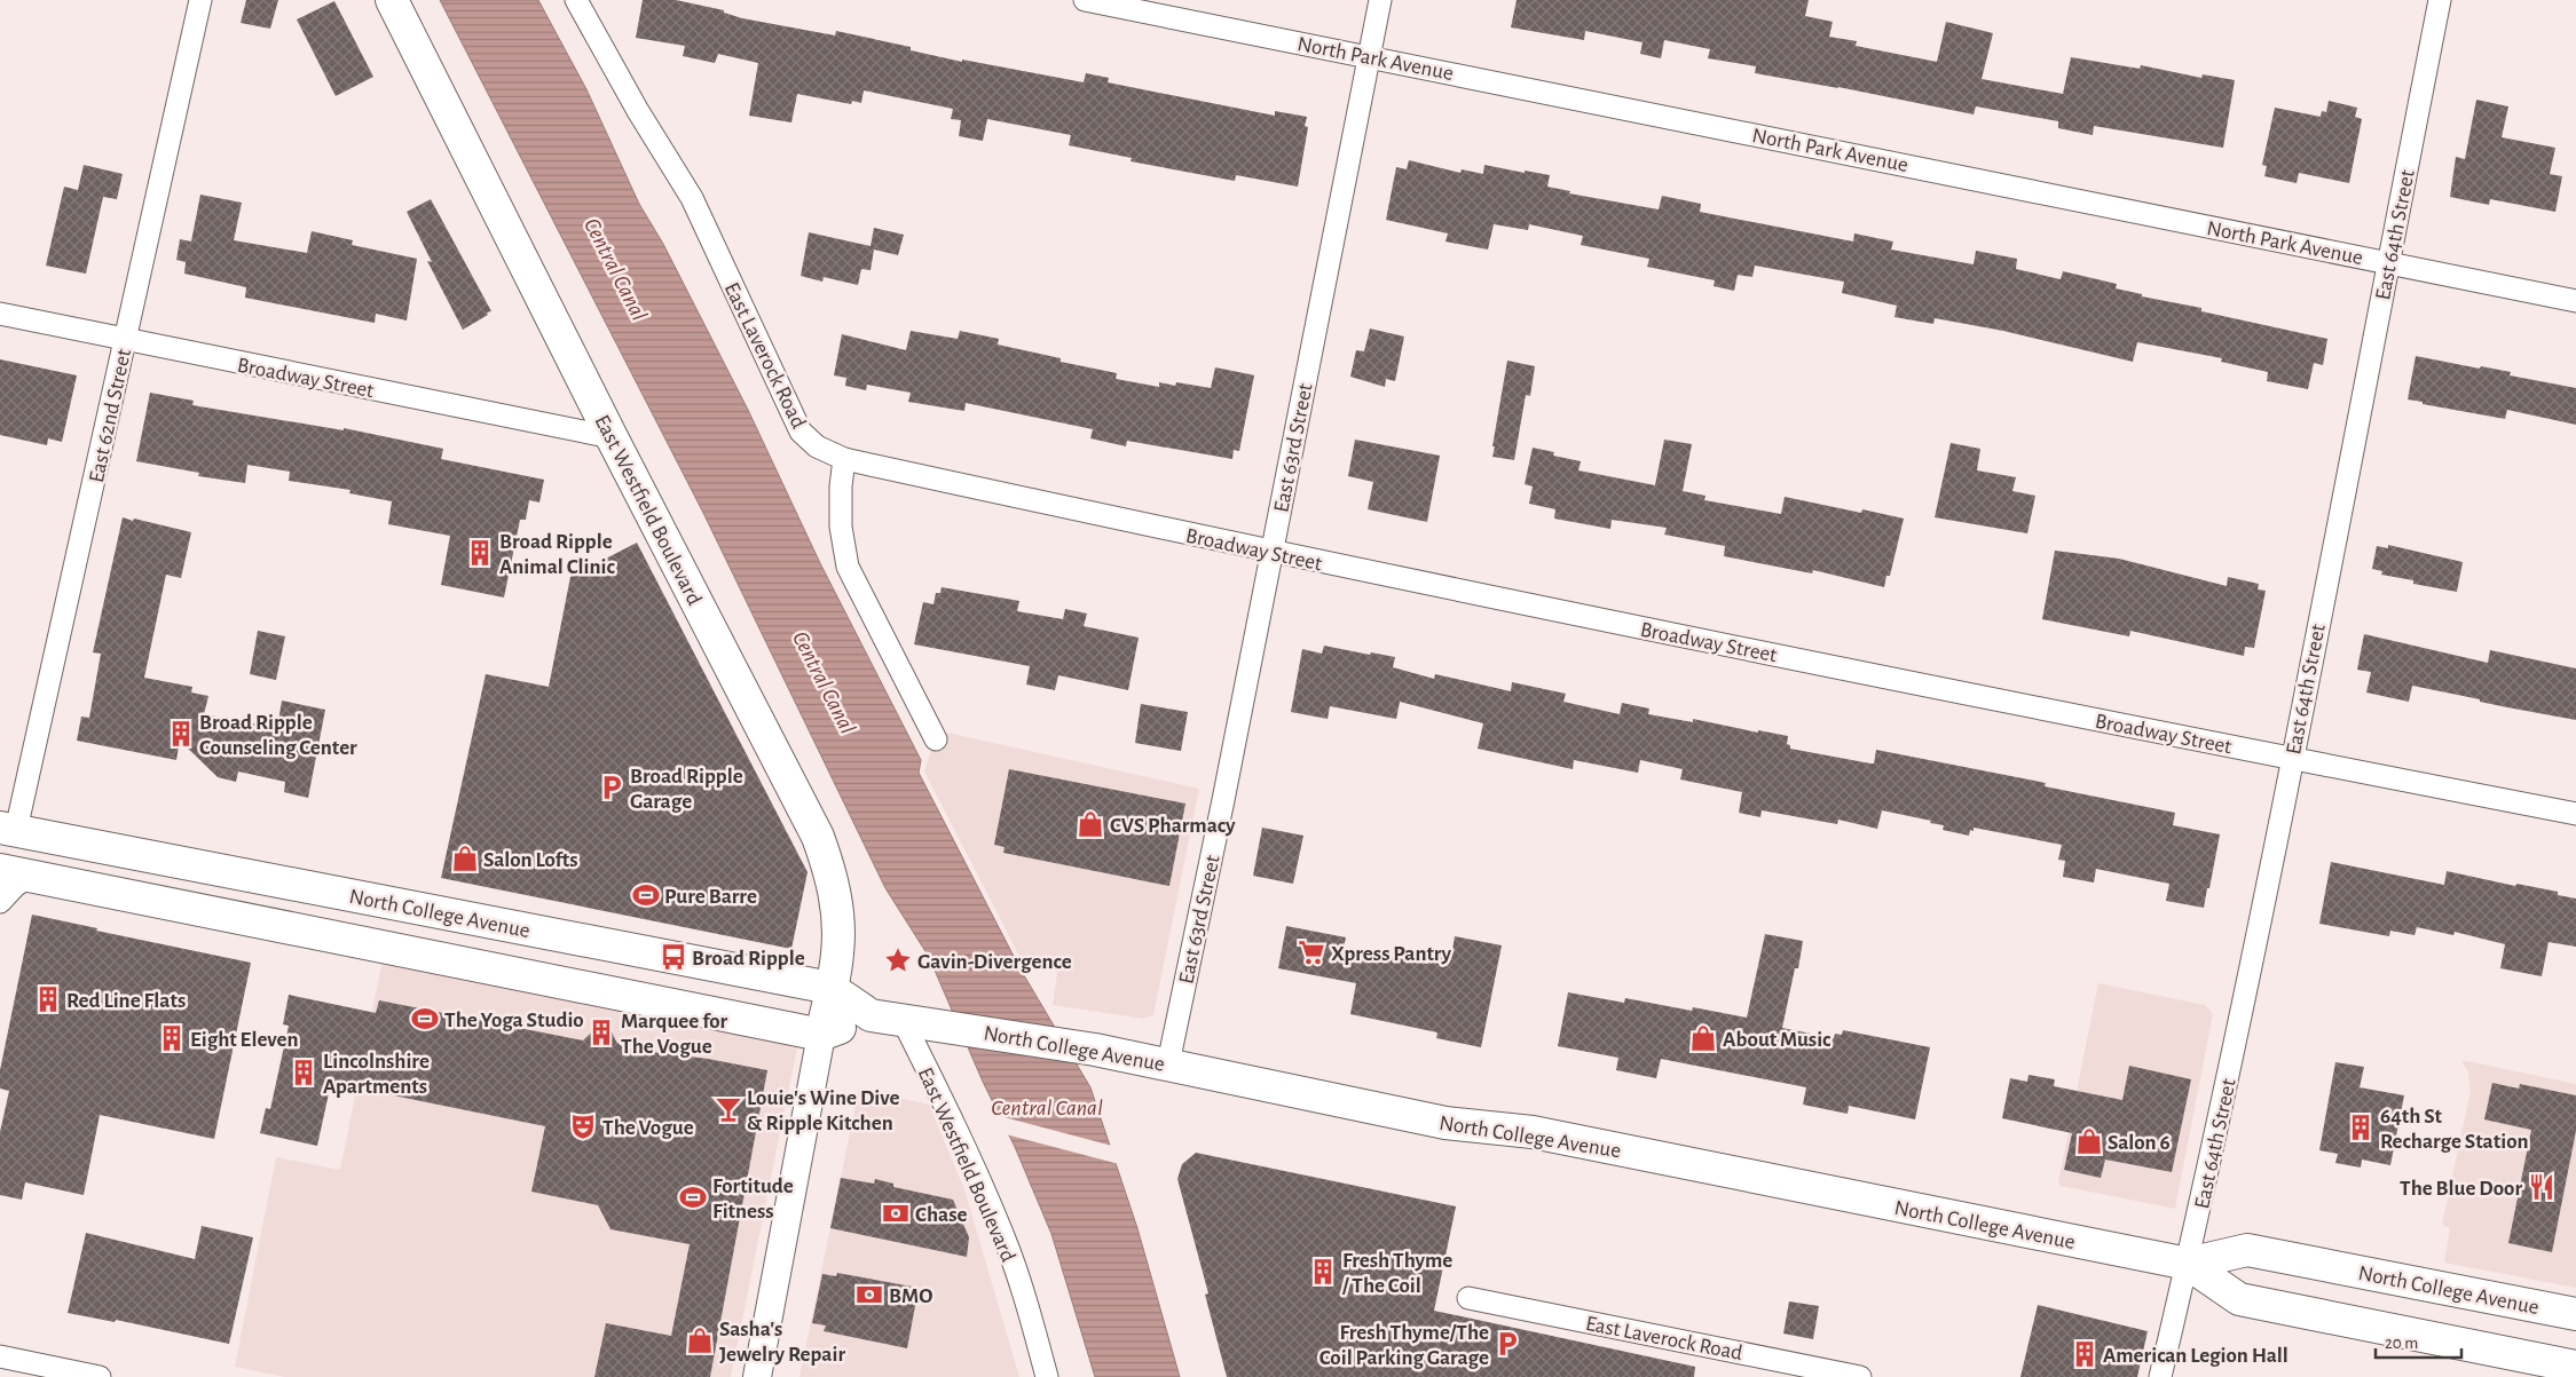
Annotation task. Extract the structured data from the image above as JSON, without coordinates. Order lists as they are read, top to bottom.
{
  "streets": {
    "main road": ["East Westfield Boulevard", "North College Avenue"],
    "street": [
      "North Park Avenue",
      "East 64th Street",
      "East Laverock Road",
      "Broadway Street",
      "East 62nd Street",
      "East 63rd Street"
    ]
  },
  "crossings": [
    ["North Park Avenue", "East 64th Street"],
    ["North Park Avenue", "East 63rd Street"],
    ["East 64th Street", "Broadway Street"],
    ["East 64th Street", "North College Avenue"],
    ["East Laverock Road", "Broadway Street"],
    ["Broadway Street", "East 62nd Street"],
    ["Broadway Street", "East 63rd Street"],
    ["Broadway Street", "East Westfield Boulevard"],
    ["East 62nd Street", "North College Avenue"],
    ["East 63rd Street", "North College Avenue"],
    ["East Westfield Boulevard", "North College Avenue"]
  ],
  "water": ["Central Canal"],
  "places": {
    "building": [
      "Broad Ripple Animal Clinic",
      "Broad Ripple Counseling Center",
      "Red Line Flats",
      "Marquee for The Vogue",
      "Eight Eleven",
      "Lincolnshire Apartments",
      "64th St Recharge Station",
      "Fresh Thyme / The Coil",
      "American Legion Hall"
    ],
    "parking": ["Broad Ripple Garage", "Fresh Thyme/The Coil Parking Garage"],
    "shop": [
      "CVS Pharmacy",
      "Salon Lofts",
      "About Music",
      "Salon 6",
      "Sasha's Jewelry Repair"
    ],
    "sports": ["Pure Barre", "The Yoga Studio", "Fortitude Fitness"],
    "supermarket": ["Xpress Pantry"],
    "bus stop": ["Broad Ripple"],
    "place": ["Gavin-Divergence"],
    "bar": ["Louie's Wine Dive & Ripple Kitchen"],
    "theatre": ["The Vogue"],
    "restaurant": ["The Blue Door"],
    "bank": ["Chase", "BMO"]
  },
  "scale_bar": "20 m"
}
